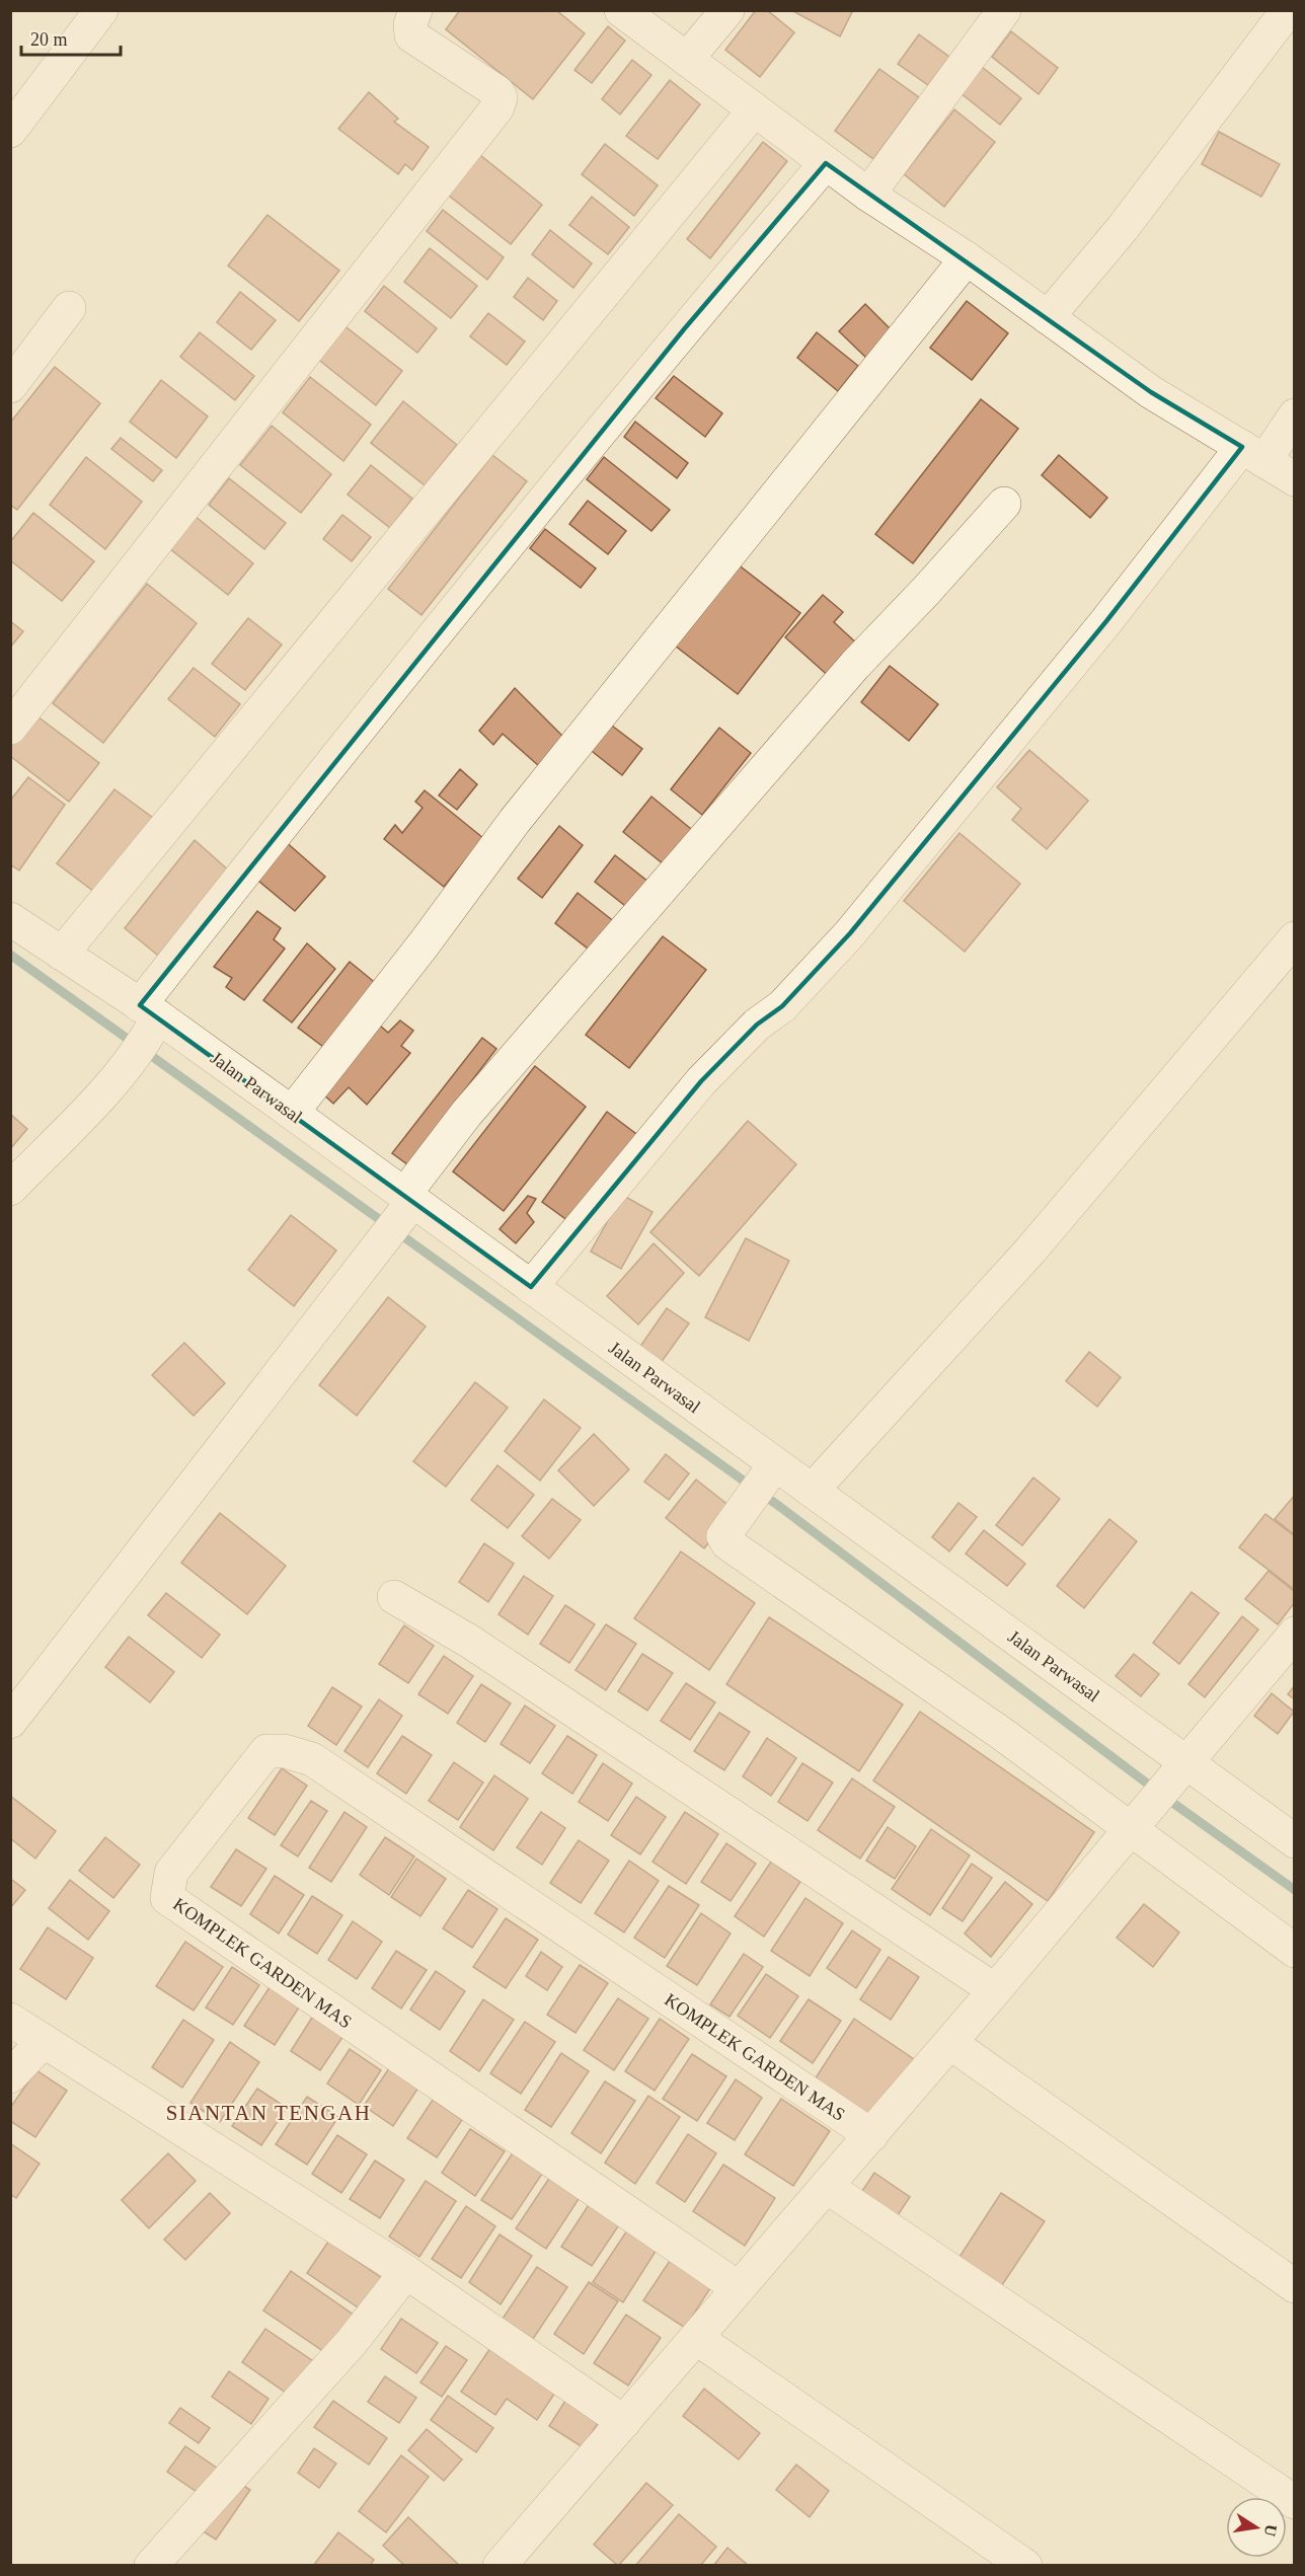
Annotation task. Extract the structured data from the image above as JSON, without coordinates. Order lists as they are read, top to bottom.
{
  "streets": {
    "street": ["Jalan Parwasal", "KOMPLEK GARDEN MAS"]
  },
  "districts": ["SIANTAN TENGAH"],
  "scale_bar": "20 m",
  "north": "right"
}
